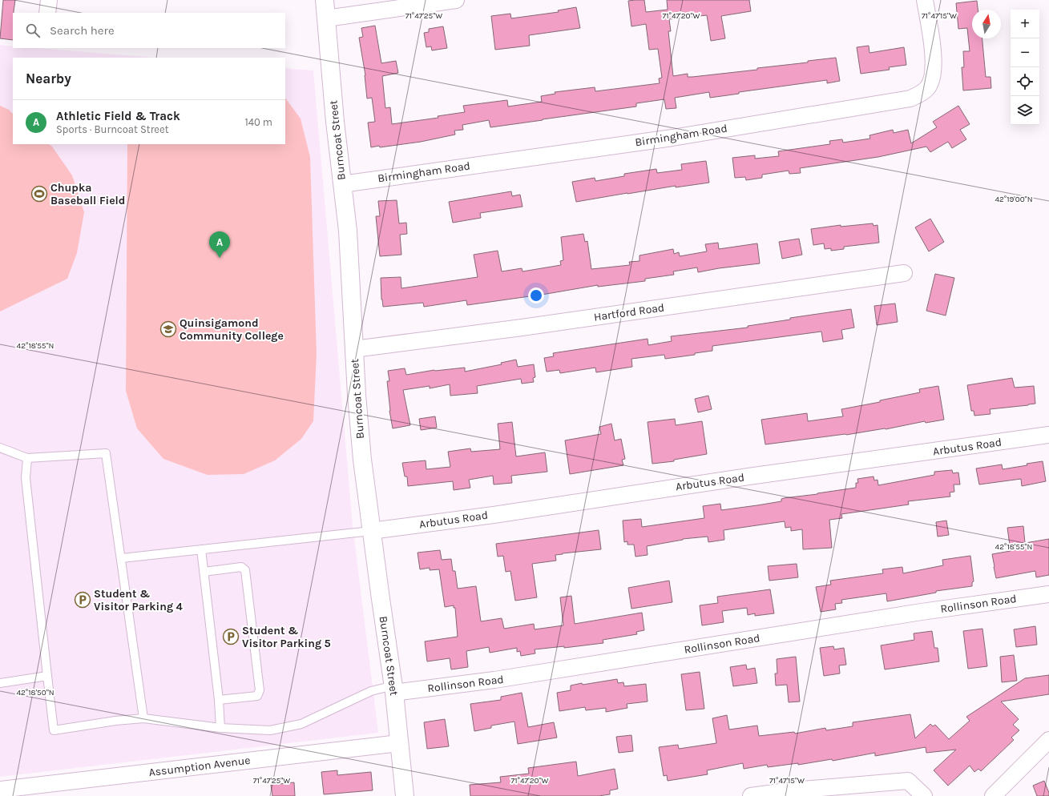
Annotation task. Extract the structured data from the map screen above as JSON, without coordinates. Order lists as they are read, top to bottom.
{
  "streets": {
    "main road": ["Burncoat Street"],
    "street": [
      "Birmingham Road",
      "Hartford Road",
      "Arbutus Road",
      "Rollinson Road",
      "Assumption Avenue"
    ]
  },
  "crossings": [
    ["Birmingham Road", "Burncoat Street"],
    ["Burncoat Street", "Hartford Road"],
    ["Burncoat Street", "Arbutus Road"],
    ["Burncoat Street", "Rollinson Road"],
    ["Burncoat Street", "Assumption Avenue"]
  ],
  "places": {
    "sports": ["Chupka Baseball Field"],
    "school or university": ["Quinsigamond Community College"],
    "parking": ["Student & Visitor Parking 4", "Student & Visitor Parking 5"]
  },
  "north": "top",
  "page": {
    "map_buttons": ["+", "−"],
    "search": "Search here",
    "heading": "Nearby",
    "list": [
      {
        "mark": "A",
        "name": "Athletic Field & Track",
        "note": "Sports · Burncoat Street",
        "value": "140 m"
      }
    ],
    "pins": "A"
  },
  "coordinates": [
    "71°47'25\"W",
    "71°47'20\"W",
    "71°47'15\"W",
    "42°19'00\"N",
    "42°18'55\"N",
    "42°18'50\"N"
  ]
}
